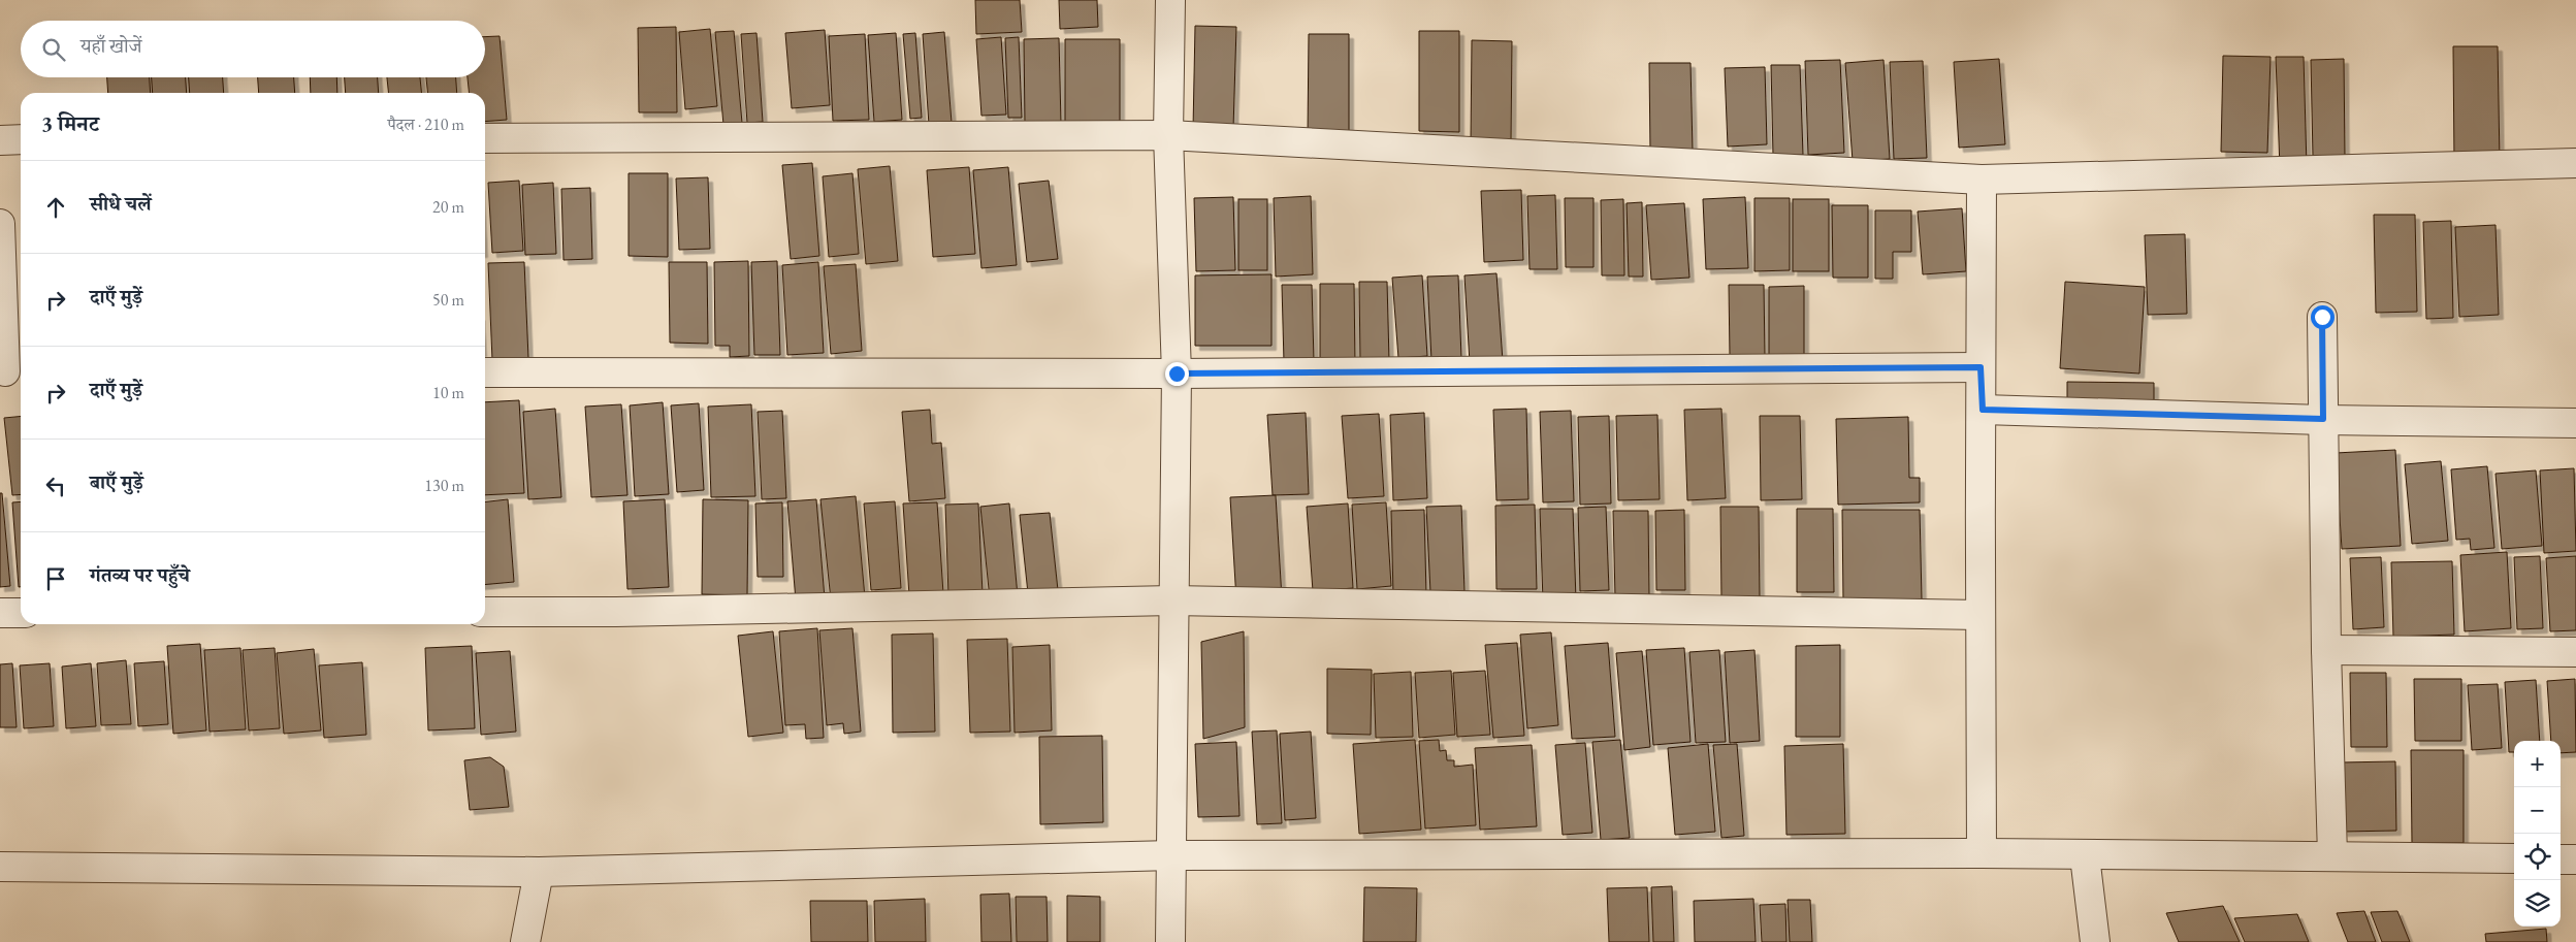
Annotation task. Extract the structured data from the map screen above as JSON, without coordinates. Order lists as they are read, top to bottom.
{
  "page": {
    "search": "यहाँ खोजें",
    "heading": ["3 मिनट", "पैदल · 210 m"],
    "list": [
      ["सीधे चलें", "20 m"],
      ["दाएँ मुड़ें", "50 m"],
      ["दाएँ मुड़ें", "10 m"],
      ["बाएँ मुड़ें", "130 m"],
      "गंतव्य पर पहुँचे"
    ],
    "map_buttons": ["+", "−"]
  }
}
